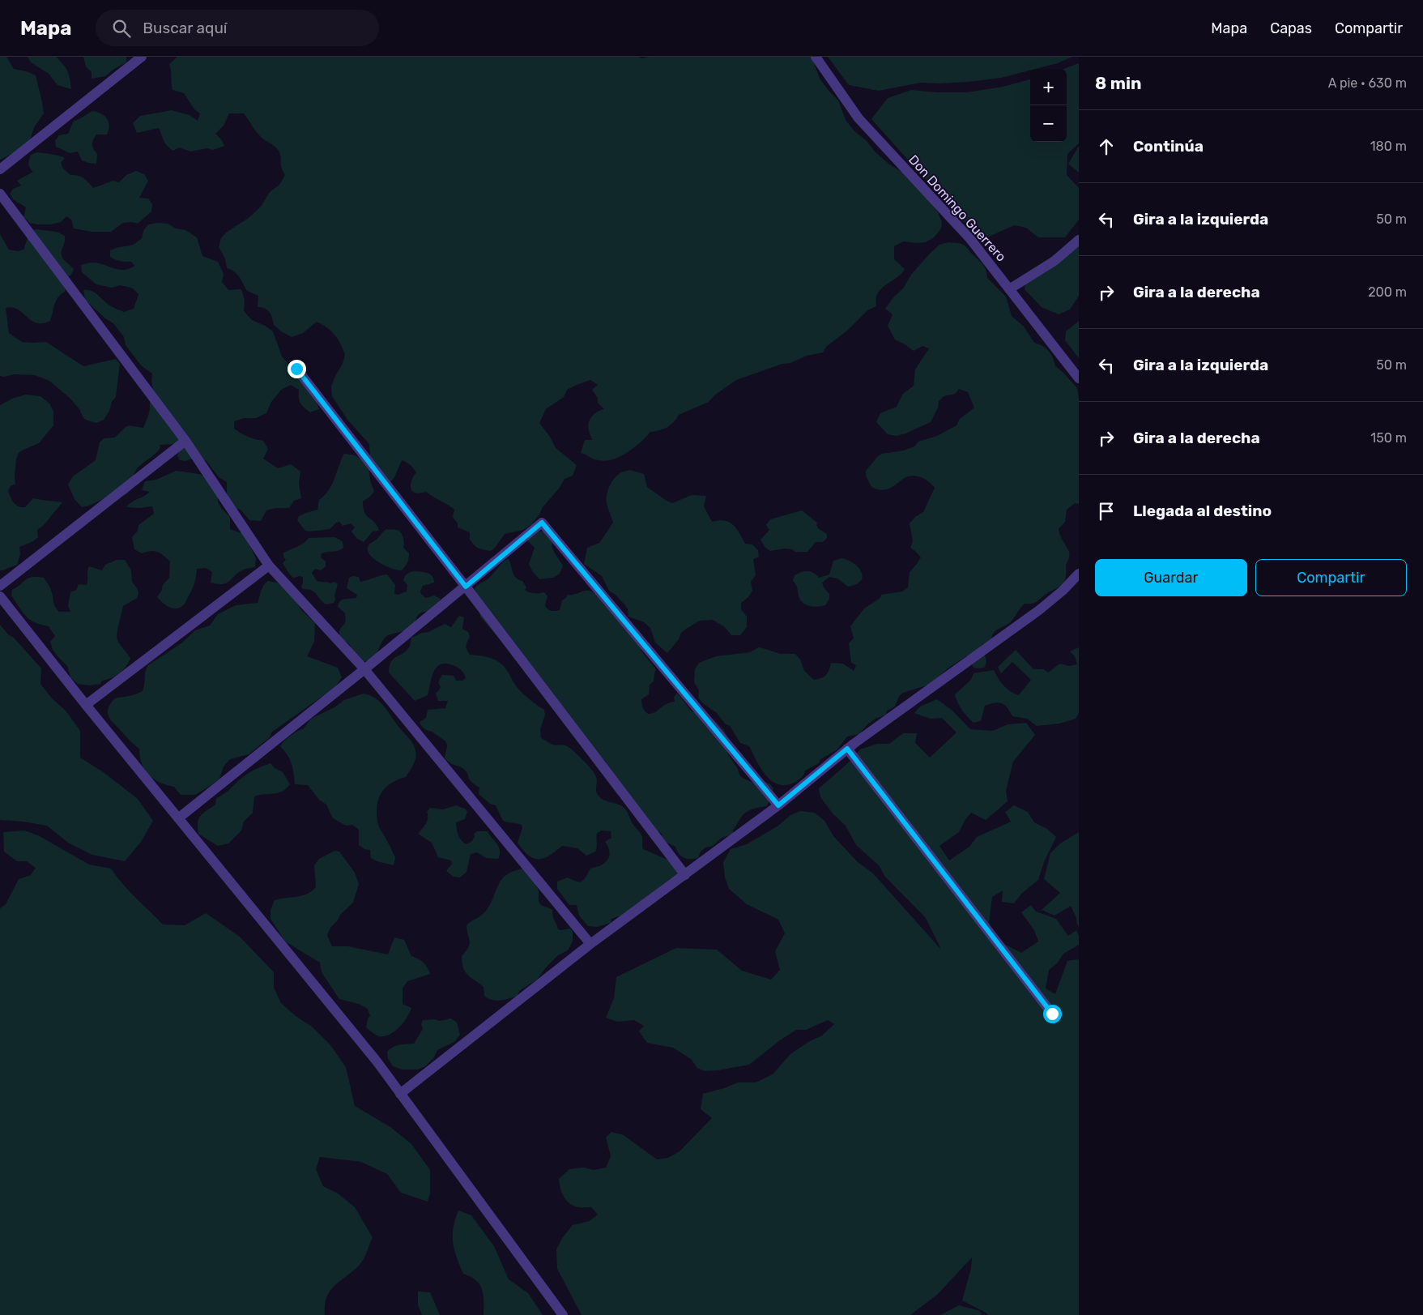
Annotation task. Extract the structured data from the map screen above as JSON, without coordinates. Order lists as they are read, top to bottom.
{
  "streets": {
    "street": ["Don Domingo Guerrero"]
  },
  "page": {
    "header": "Mapa",
    "search": "Buscar aquí",
    "nav": ["Mapa", "Capas", "Compartir"],
    "heading": ["8 min", "A pie · 630 m"],
    "map_buttons": ["+", "−"],
    "list": [
      ["Continúa", "180 m"],
      ["Gira a la izquierda", "50 m"],
      ["Gira a la derecha", "200 m"],
      ["Gira a la izquierda", "50 m"],
      ["Gira a la derecha", "150 m"],
      "Llegada al destino"
    ],
    "buttons": ["Guardar", "Compartir"]
  }
}
